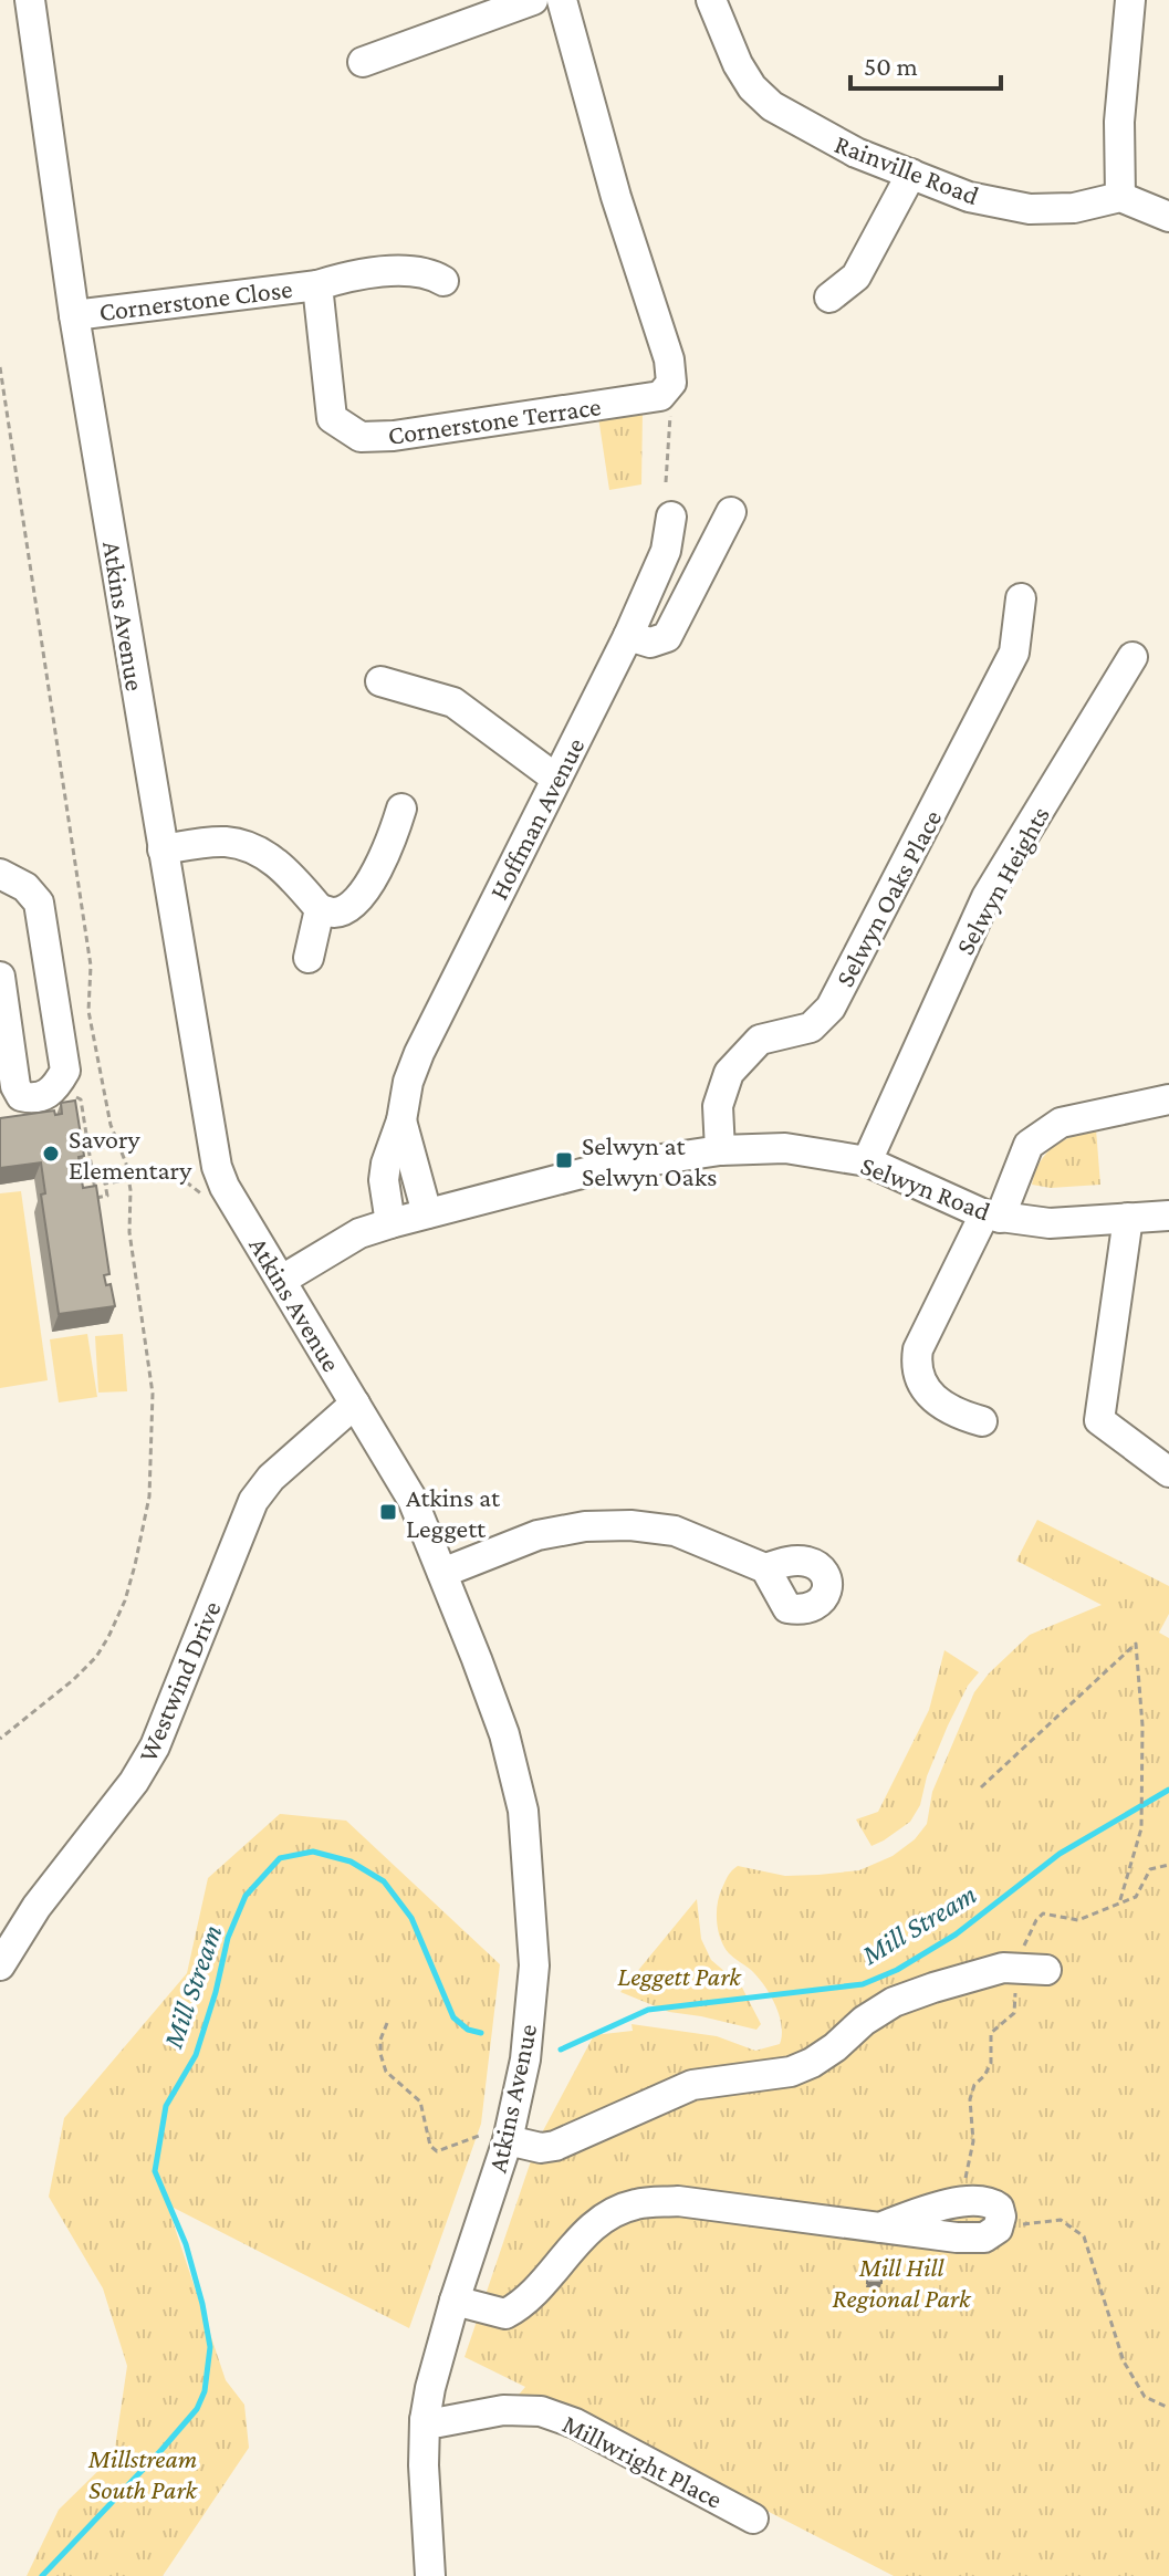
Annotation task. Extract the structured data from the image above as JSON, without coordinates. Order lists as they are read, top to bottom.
{
  "streets": {
    "street": [
      "Rainville Road",
      "Cornerstone Close",
      "Cornerstone Terrace",
      "Atkins Avenue",
      "Hoffman Avenue",
      "Selwyn Heights",
      "Selwyn Oaks Place",
      "Selwyn Road",
      "Westwind Drive",
      "Millwright Place"
    ]
  },
  "crossings": [
    ["Cornerstone Close", "Cornerstone Terrace"],
    ["Cornerstone Close", "Atkins Avenue"],
    ["Atkins Avenue", "Selwyn Road"],
    ["Atkins Avenue", "Westwind Drive"],
    ["Atkins Avenue", "Millwright Place"],
    ["Hoffman Avenue", "Selwyn Road"],
    ["Selwyn Heights", "Selwyn Road"],
    ["Selwyn Oaks Place", "Selwyn Road"]
  ],
  "water": ["Mill Stream"],
  "parks": ["Leggett Park", "Mill Hill Regional Park", "Millstream South Park"],
  "places": {
    "other": ["Savory Elementary"],
    "transit": ["Selwyn at Selwyn Oaks", "Atkins at Leggett"]
  },
  "scale_bar": "50 m"
}
